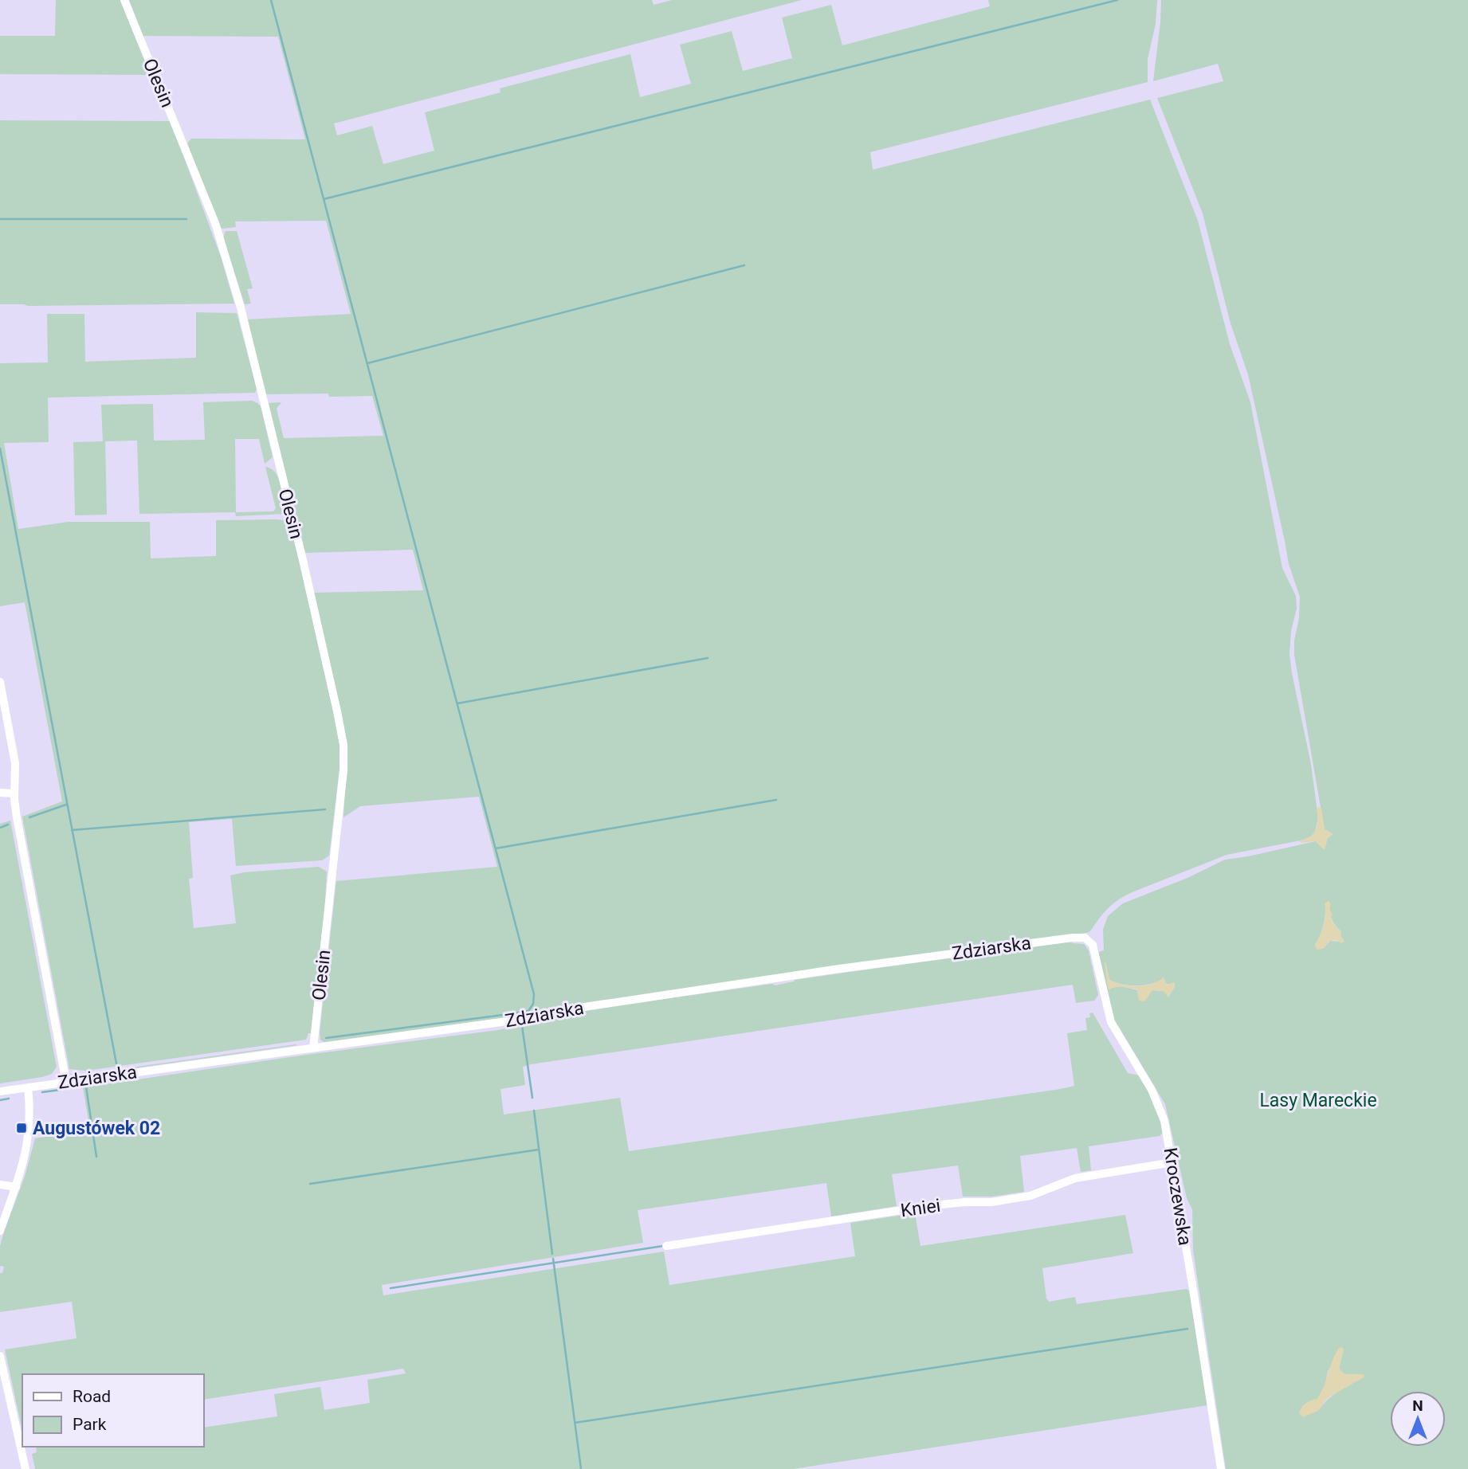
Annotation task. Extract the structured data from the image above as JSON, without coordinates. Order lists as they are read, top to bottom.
{
  "streets": {
    "street": [
      "Olesin",
      "Zdziarska",
      "Kroczewska",
      "Kniei"
    ]
  },
  "crossings": [
    ["Olesin", "Zdziarska"],
    ["Zdziarska", "Kroczewska"],
    ["Kroczewska", "Kniei"]
  ],
  "parks": ["Lasy Mareckie"],
  "places": {
    "transit": ["Augustówek 02"]
  },
  "legend": ["Road", "Park"],
  "north": "top"
}
